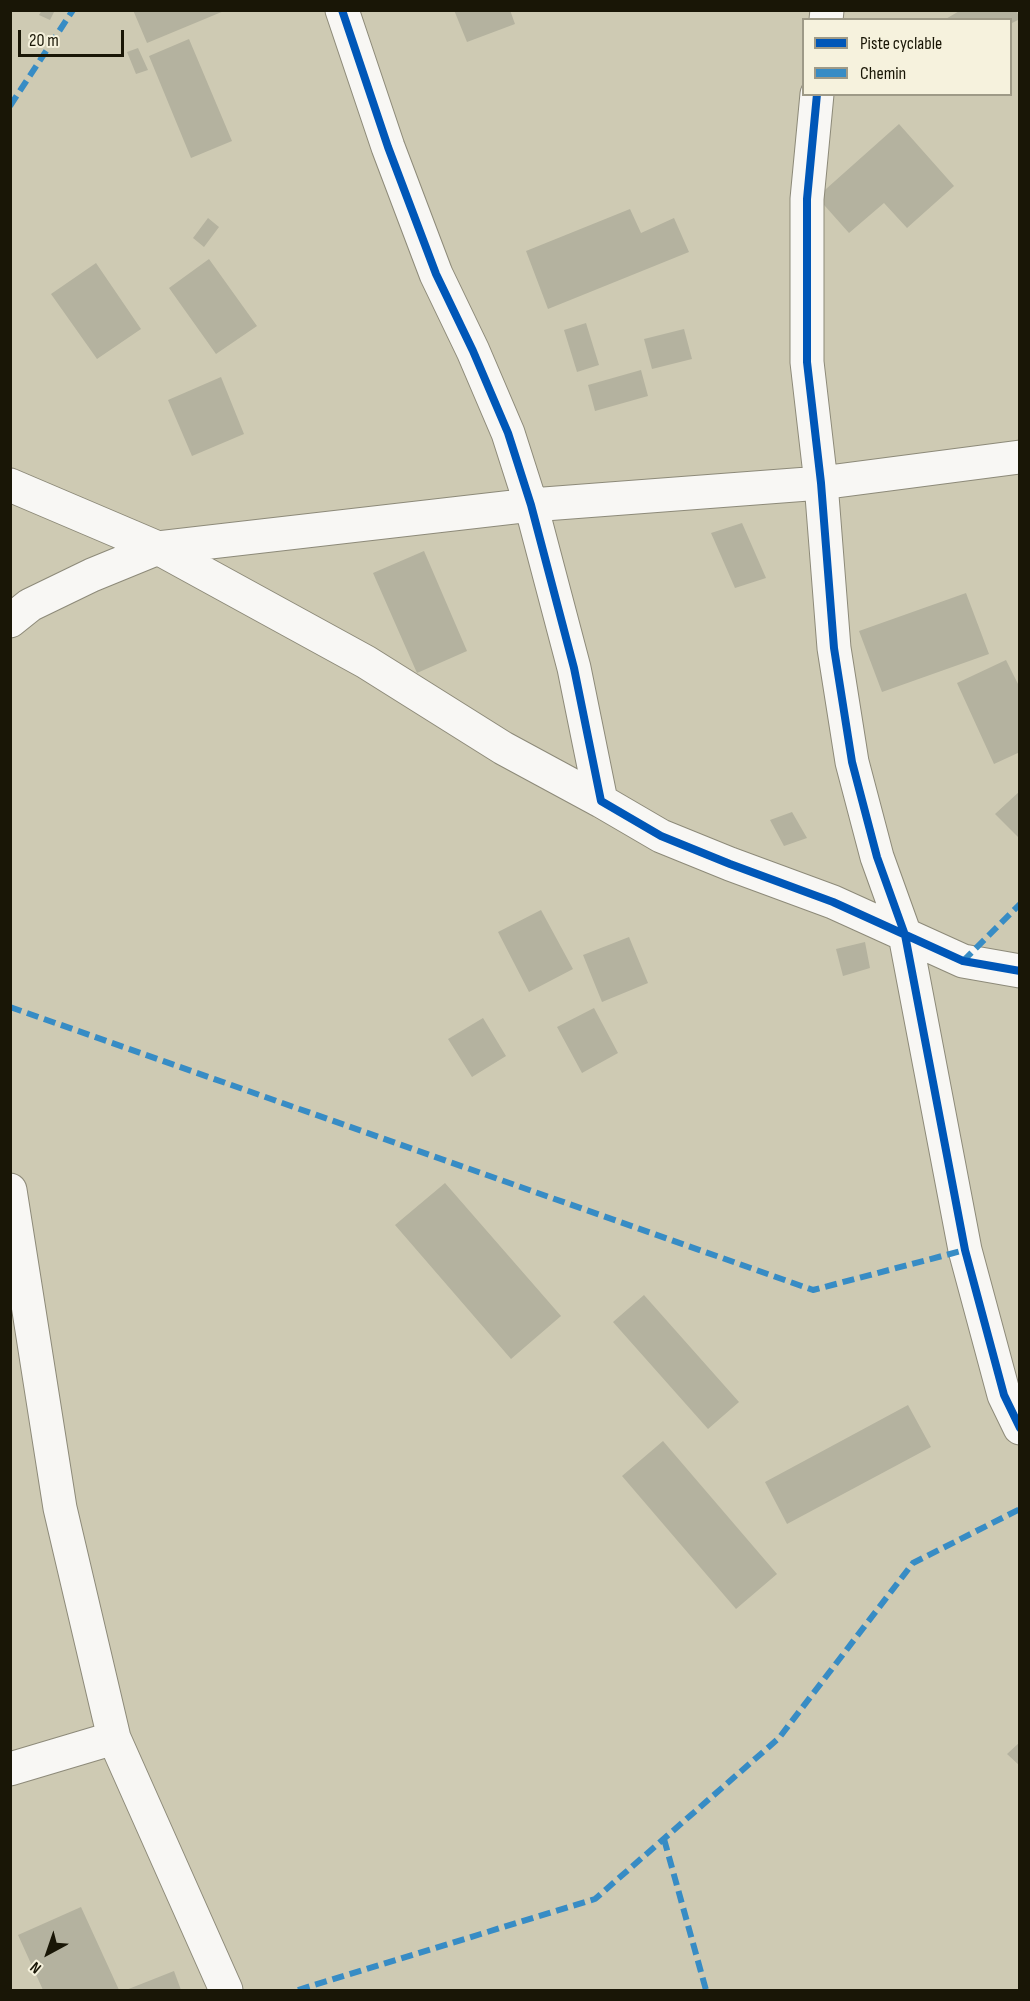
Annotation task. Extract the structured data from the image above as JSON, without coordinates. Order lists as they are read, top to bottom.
{
  "legend": ["Piste cyclable", "Chemin"],
  "scale_bar": "20 m",
  "north": "bottom left"
}
